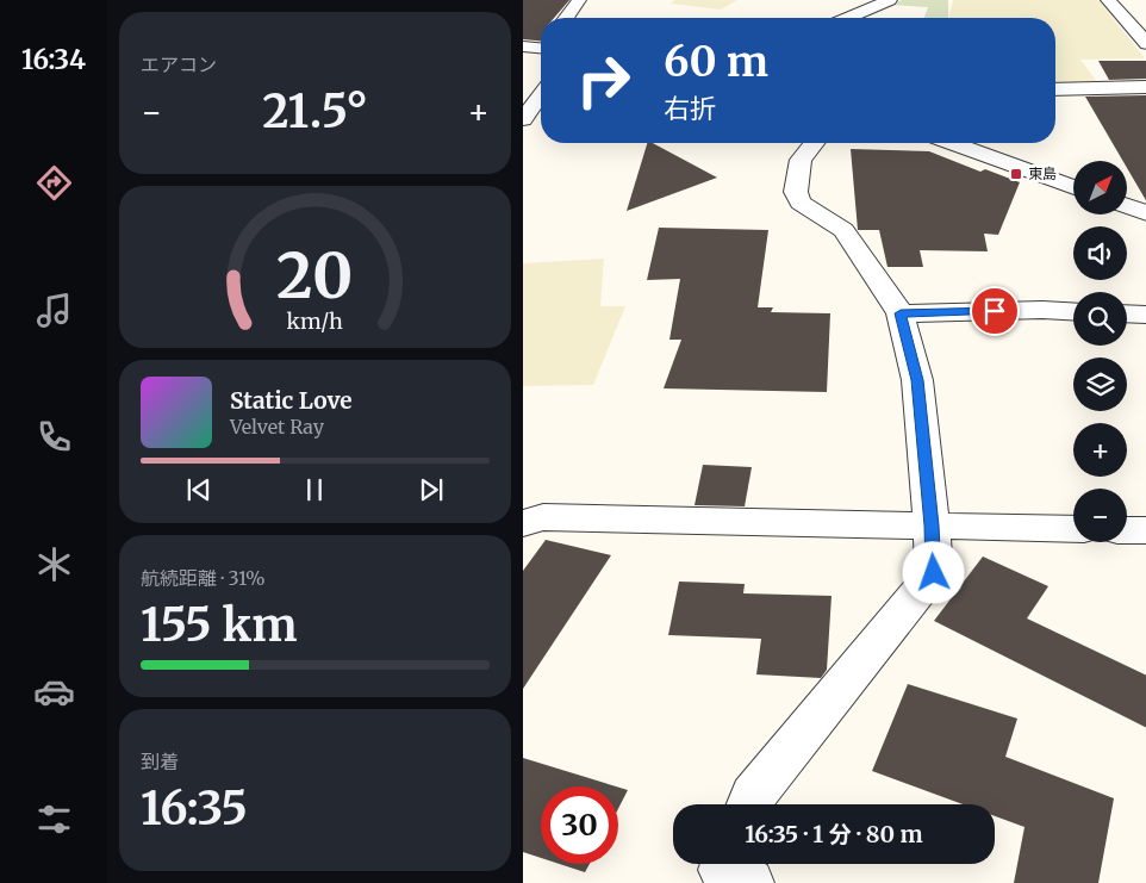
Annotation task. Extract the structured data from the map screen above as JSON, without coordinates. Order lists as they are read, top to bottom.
{
  "places": {
    "transit": ["東島"]
  },
  "north": "top right",
  "page": {
    "tabs": "16:34",
    "tile": [
      "エアコン",
      ["航続距離 · 31%", "155 km"],
      ["到着", "16:35"]
    ],
    "turn": ["60 m", "右折"],
    "heat": ["−", "21.5°", "+"],
    "map_buttons": ["+", "−"],
    "song": ["Static Love", "Velvet Ray"],
    "limit": "30",
    "trip": "16:35 · 1 分 · 80 m",
    "gauge": ["20", "km/h"]
  }
}
